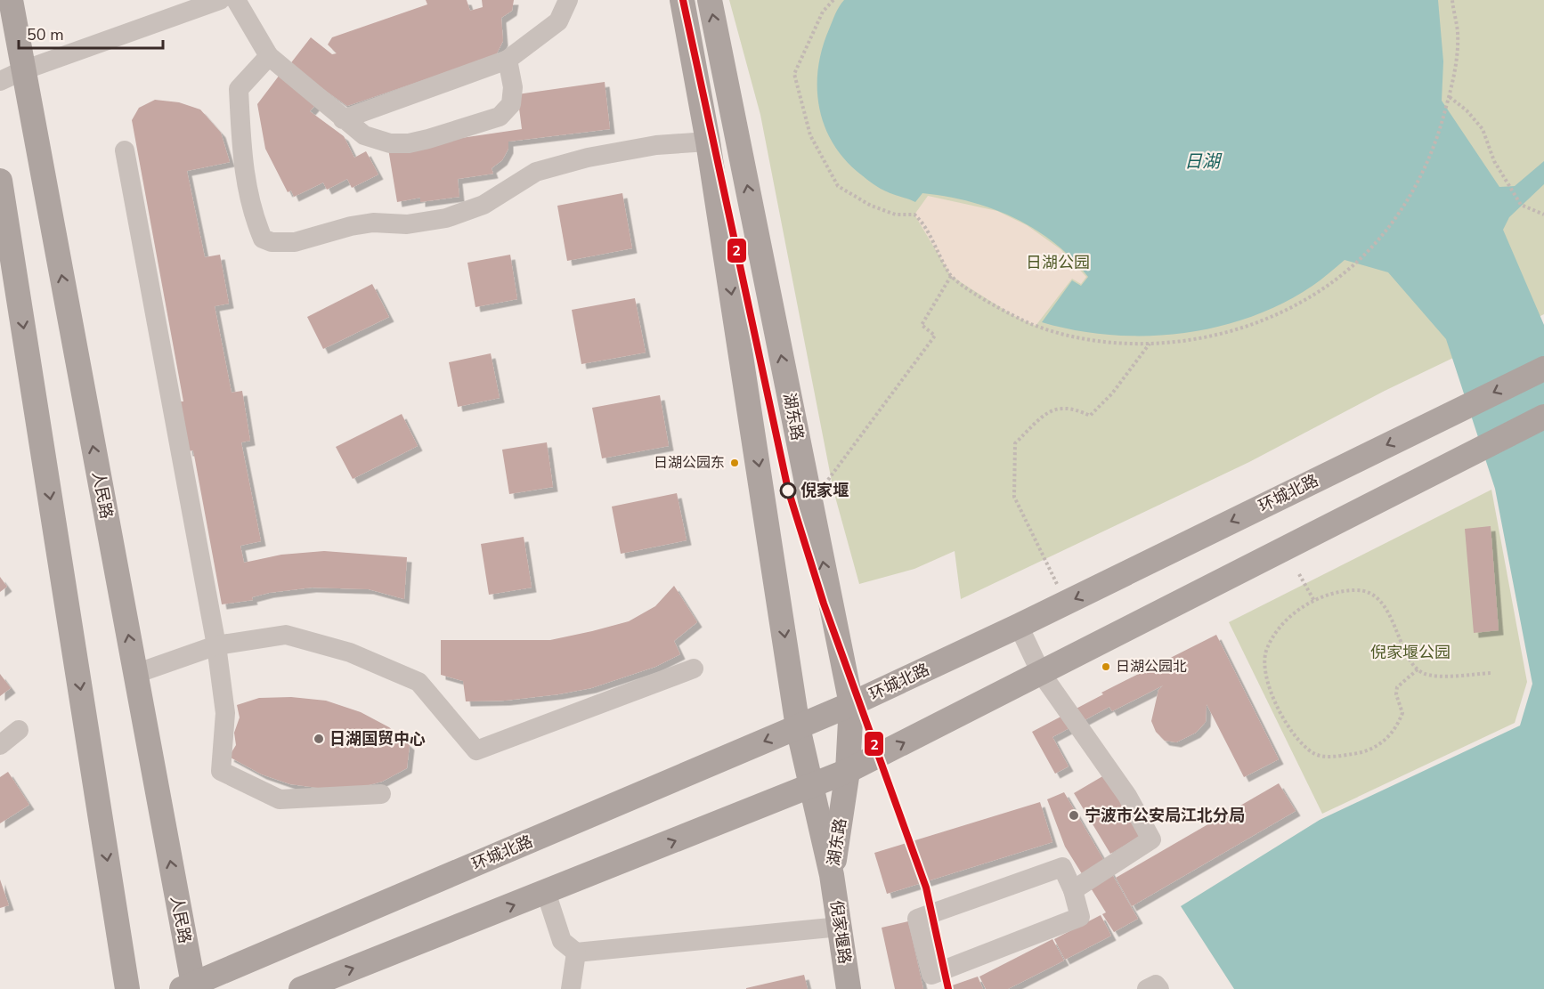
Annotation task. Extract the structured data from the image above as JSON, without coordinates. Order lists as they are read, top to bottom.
{
  "streets": {
    "main road": [
      "湖东路",
      "环城北路",
      "人民路",
      "倪家堰路"
    ]
  },
  "crossings": [
    ["湖东路", "环城北路"],
    ["湖东路", "倪家堰路"],
    ["环城北路", "人民路"]
  ],
  "water": ["日湖"],
  "parks": ["日湖公园", "倪家堰公园"],
  "places": [
    "日湖公园东",
    "倪家堰",
    "日湖公园北",
    "日湖国贸中心",
    "宁波市公安局江北分局"
  ],
  "lines": ["transit line 2"],
  "scale_bar": "50 m"
}
